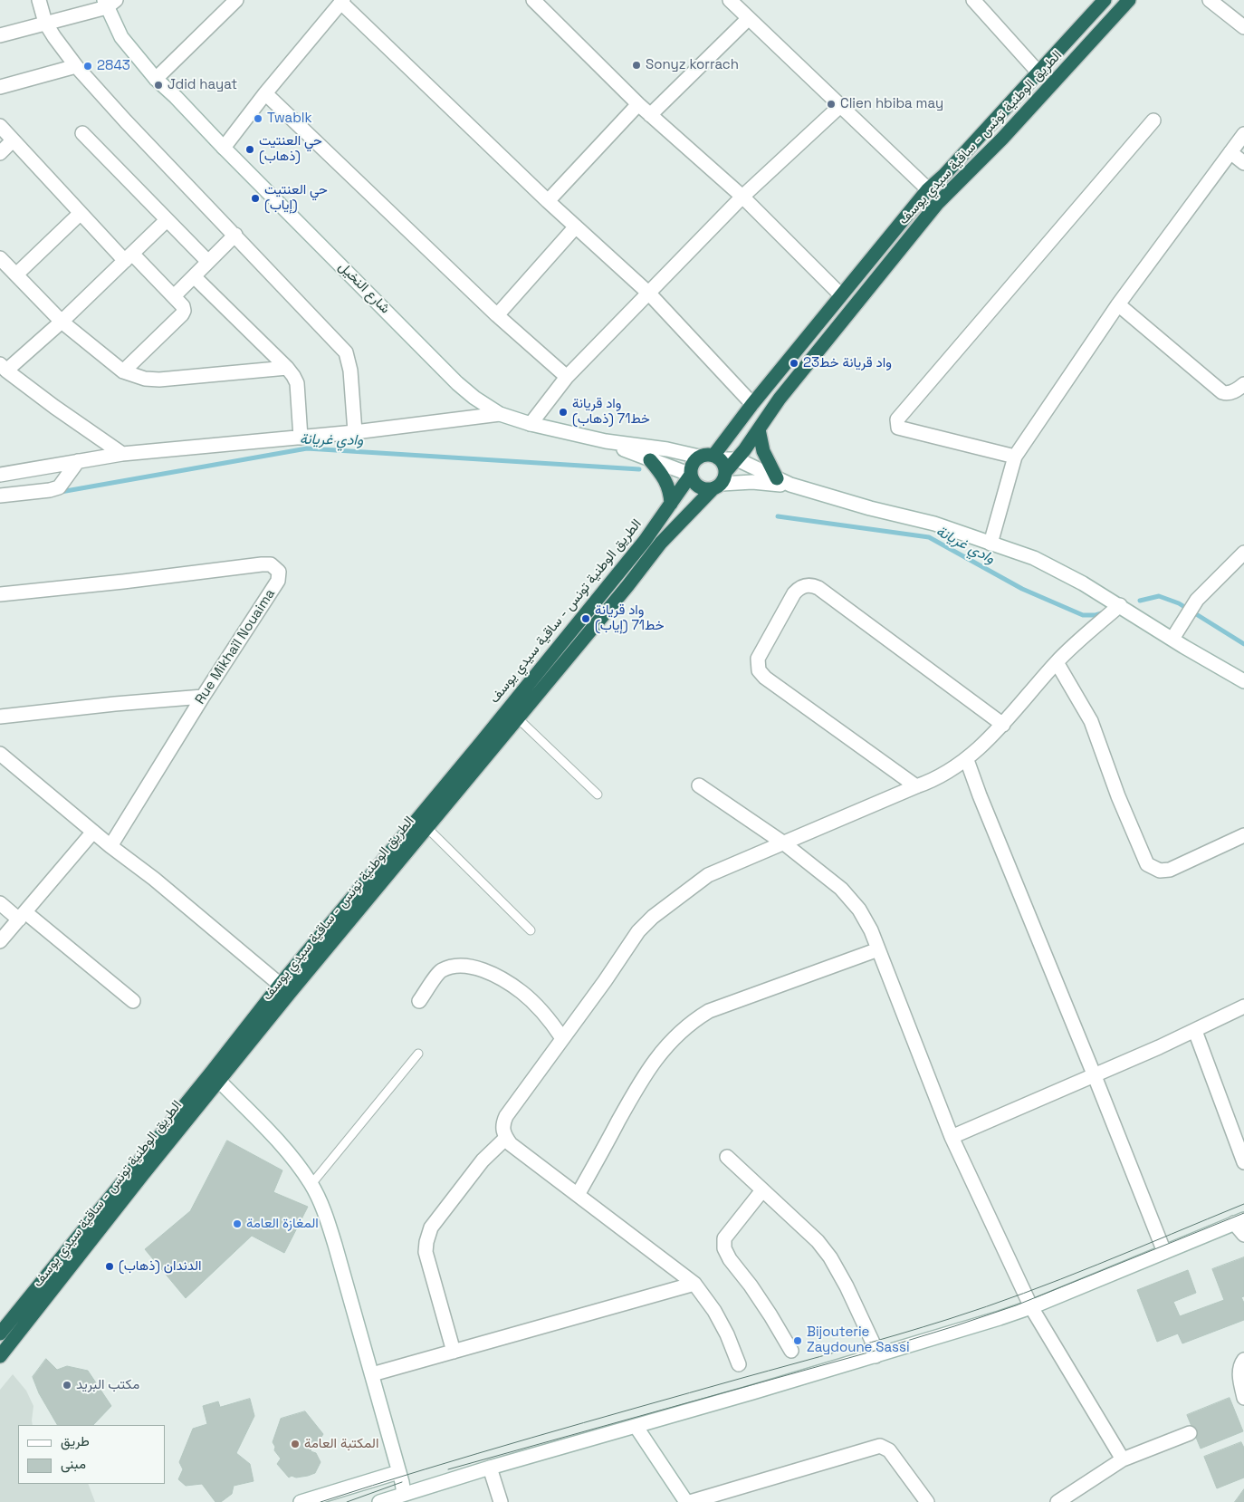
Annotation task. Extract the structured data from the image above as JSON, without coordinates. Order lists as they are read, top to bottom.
{
  "streets": {
    "highway": ["الطريق الوطنية تونس - ساقية سيدي يوسف"],
    "street": ["شارع النخيل", "Rue Mikhaïl Nouaima"]
  },
  "crossings": [
    ["الطريق الوطنية تونس - ساقية سيدي يوسف", "شارع النخيل"]
  ],
  "water": ["وادي غريانة"],
  "places": [
    "Sonyz korrach",
    "2843",
    "Jdid hayat",
    "Clien hbiba may",
    "Twablk",
    "حي العنتيت (ذهاب)",
    "حي العنتيت (إياب)",
    "واد قريانة خط23",
    "واد قريانة خط71 (ذهاب)",
    "واد قريانة خط71 (إياب)",
    "المغازة العامة",
    "الدندان (ذهاب)",
    "Bijouterie Zaydoune Sassi",
    "مكتب البريد",
    "المكتبة العامة"
  ],
  "legend": ["طريق", "مبنى"]
}
